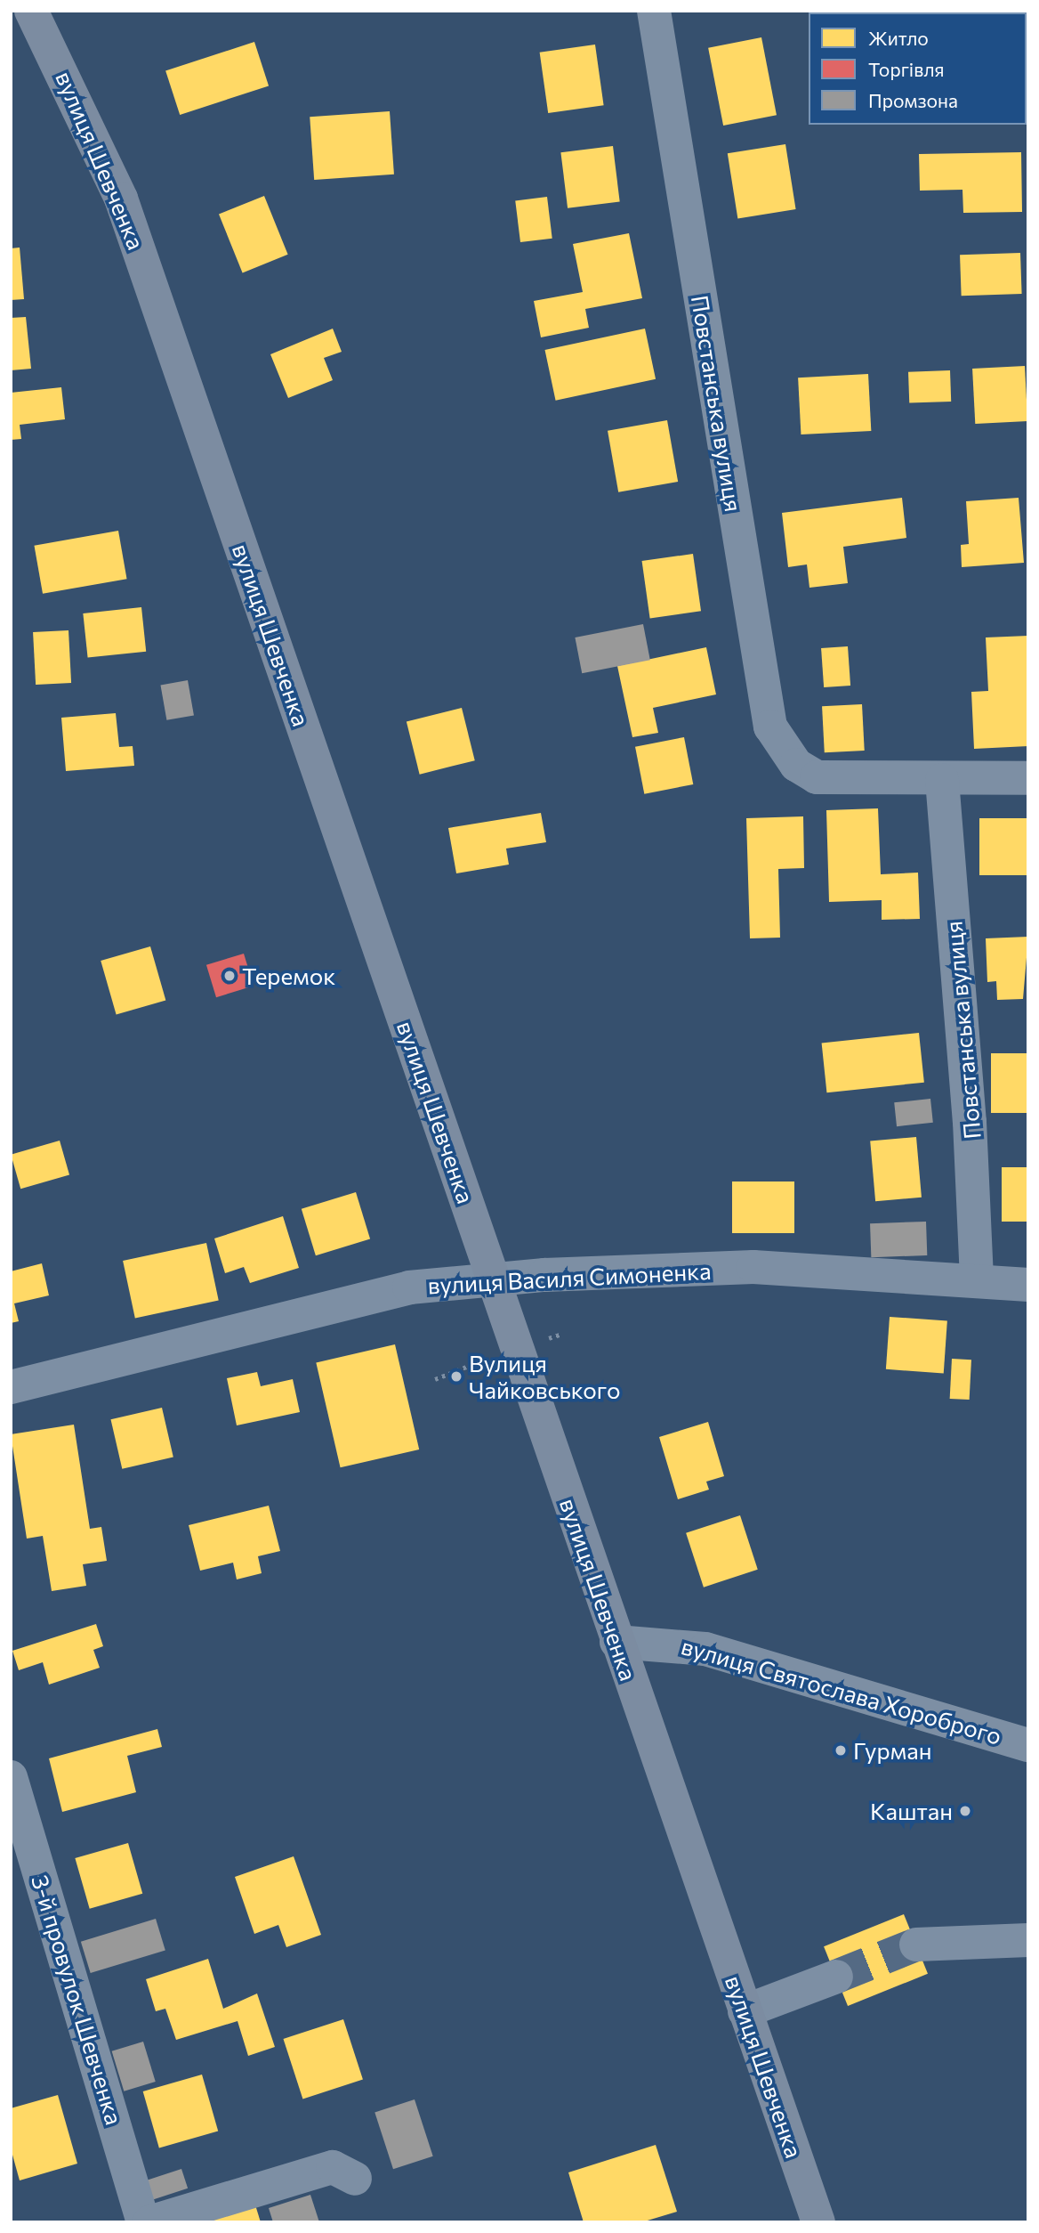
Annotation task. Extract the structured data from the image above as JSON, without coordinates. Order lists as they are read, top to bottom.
{
  "streets": {
    "main road": ["вулиця Шевченка"],
    "street": [
      "Повстанська вулиця",
      "вулиця Василя Симоненка",
      "вулиця Святослава Хороброго",
      "3-й провулок Шевченка"
    ]
  },
  "crossings": [
    ["вулиця Шевченка", "вулиця Василя Симоненка"],
    ["вулиця Шевченка", "вулиця Святослава Хороброго"],
    ["Повстанська вулиця", "вулиця Василя Симоненка"]
  ],
  "places": [
    "Теремок",
    "Вулиця Чайковського",
    "Гурман",
    "Каштан"
  ],
  "legend": ["Житло", "Торгівля", "Промзона"]
}
